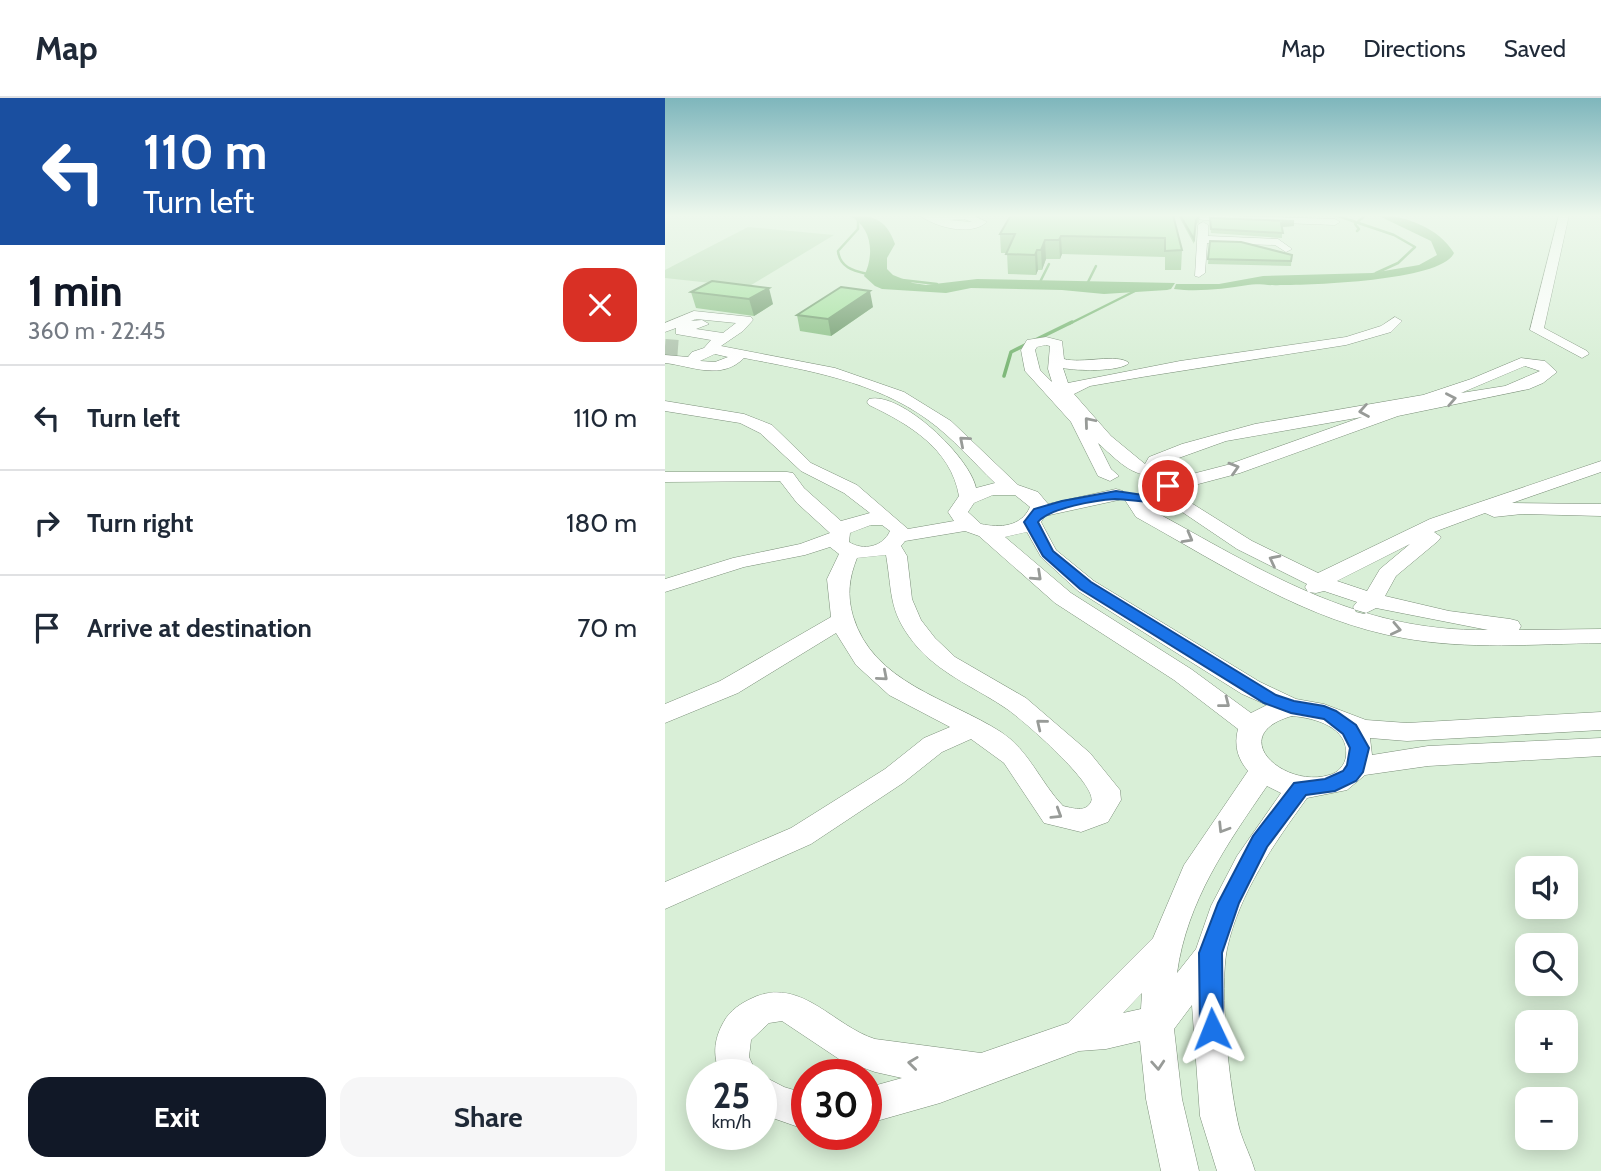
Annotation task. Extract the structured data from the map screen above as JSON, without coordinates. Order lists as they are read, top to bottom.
{
  "page": {
    "header": "Map",
    "nav": ["Map", "Directions", "Saved"],
    "turn": ["110 m", "Turn left"],
    "heading": ["1 min", "360 m · 22:45"],
    "list": [
      {
        "name": "Turn left",
        "value": "110 m"
      },
      {
        "name": "Turn right",
        "value": "180 m"
      },
      {
        "name": "Arrive at destination",
        "value": "70 m"
      }
    ],
    "map_buttons": ["+", "−"],
    "speed": "25 km/h",
    "limit": "30",
    "buttons": ["Exit", "Share"]
  }
}
